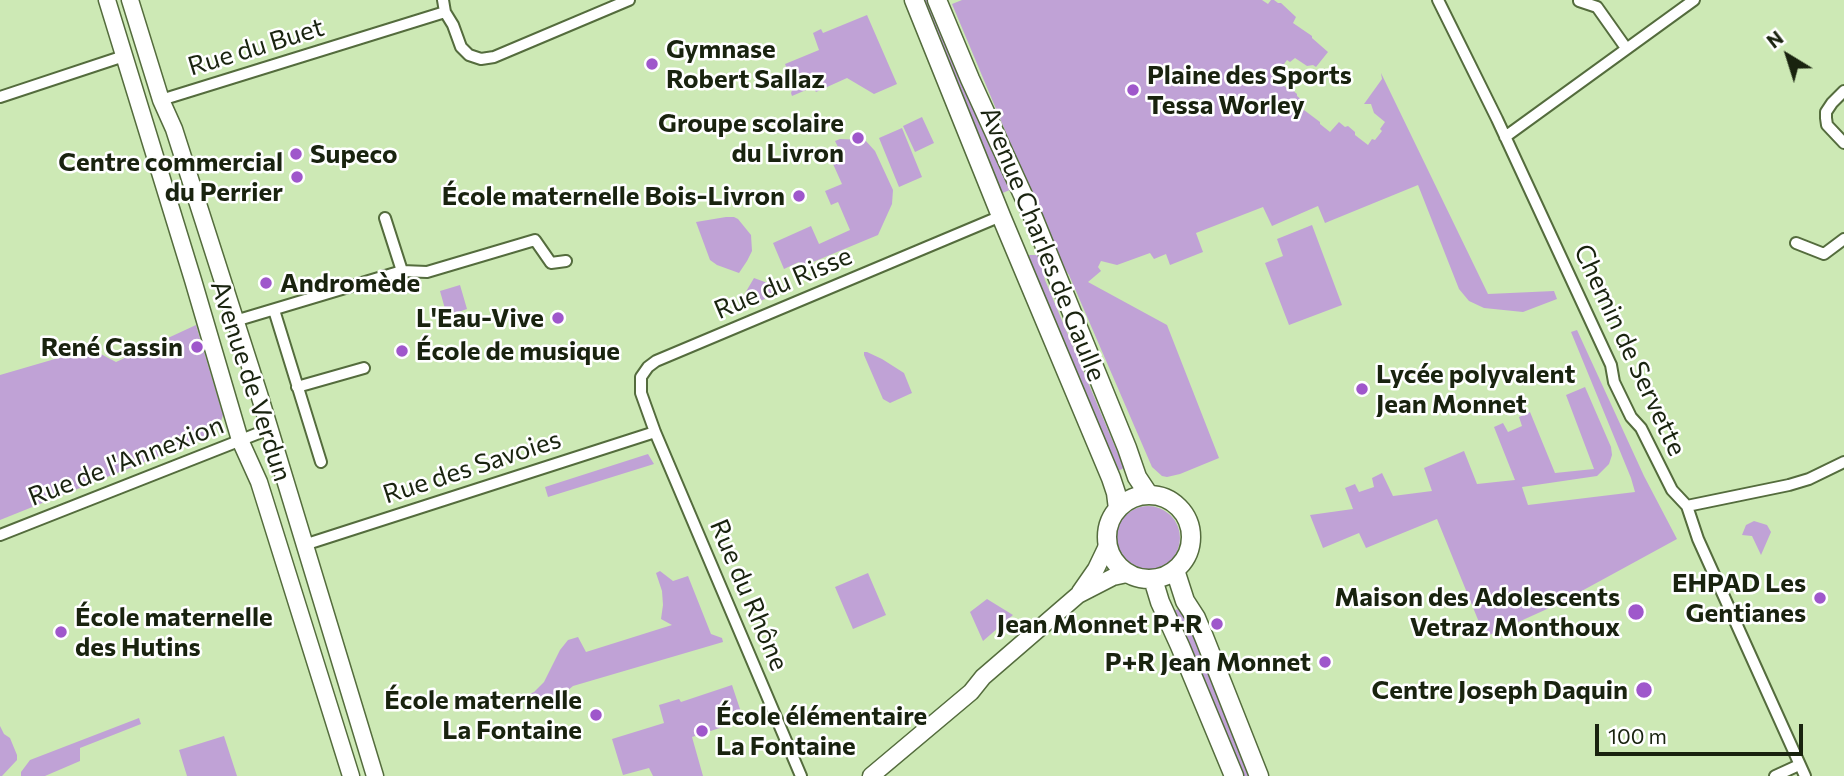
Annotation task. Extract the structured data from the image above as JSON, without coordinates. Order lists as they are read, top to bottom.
{
  "streets": {
    "main road": ["Avenue Charles de Gaulle"],
    "street": [
      "Rue du Buet",
      "Rue du Risse",
      "Chemin de Servette",
      "Avenue de Verdun",
      "Rue de l'Annexion",
      "Rue des Savoies",
      "Rue du Rhône"
    ]
  },
  "crossings": [
    ["Rue du Buet", "Avenue de Verdun"],
    ["Avenue Charles de Gaulle", "Rue du Risse"],
    ["Rue du Risse", "Rue des Savoies"],
    ["Rue du Risse", "Rue du Rhône"],
    ["Avenue de Verdun", "Rue de l'Annexion"],
    ["Avenue de Verdun", "Rue des Savoies"],
    ["Rue des Savoies", "Rue du Rhône"]
  ],
  "places": [
    "Gymnase Robert Sallaz",
    "Plaine des Sports Tessa Worley",
    "Groupe scolaire du Livron",
    "Supeco",
    "Centre commercial du Perrier",
    "École maternelle Bois-Livron",
    "Andromède",
    "L'Eau-Vive",
    "René Cassin",
    "École de musique",
    "Lycée polyvalent Jean Monnet",
    "EHPAD Les Gentianes",
    "Maison des Adolescents Vetraz Monthoux",
    "Jean Monnet P+R",
    "École maternelle des Hutins",
    "P+R Jean Monnet",
    "Centre Joseph Daquin",
    "École maternelle La Fontaine",
    "École élémentaire La Fontaine"
  ],
  "scale_bar": "100 m",
  "north": "top left"
}
